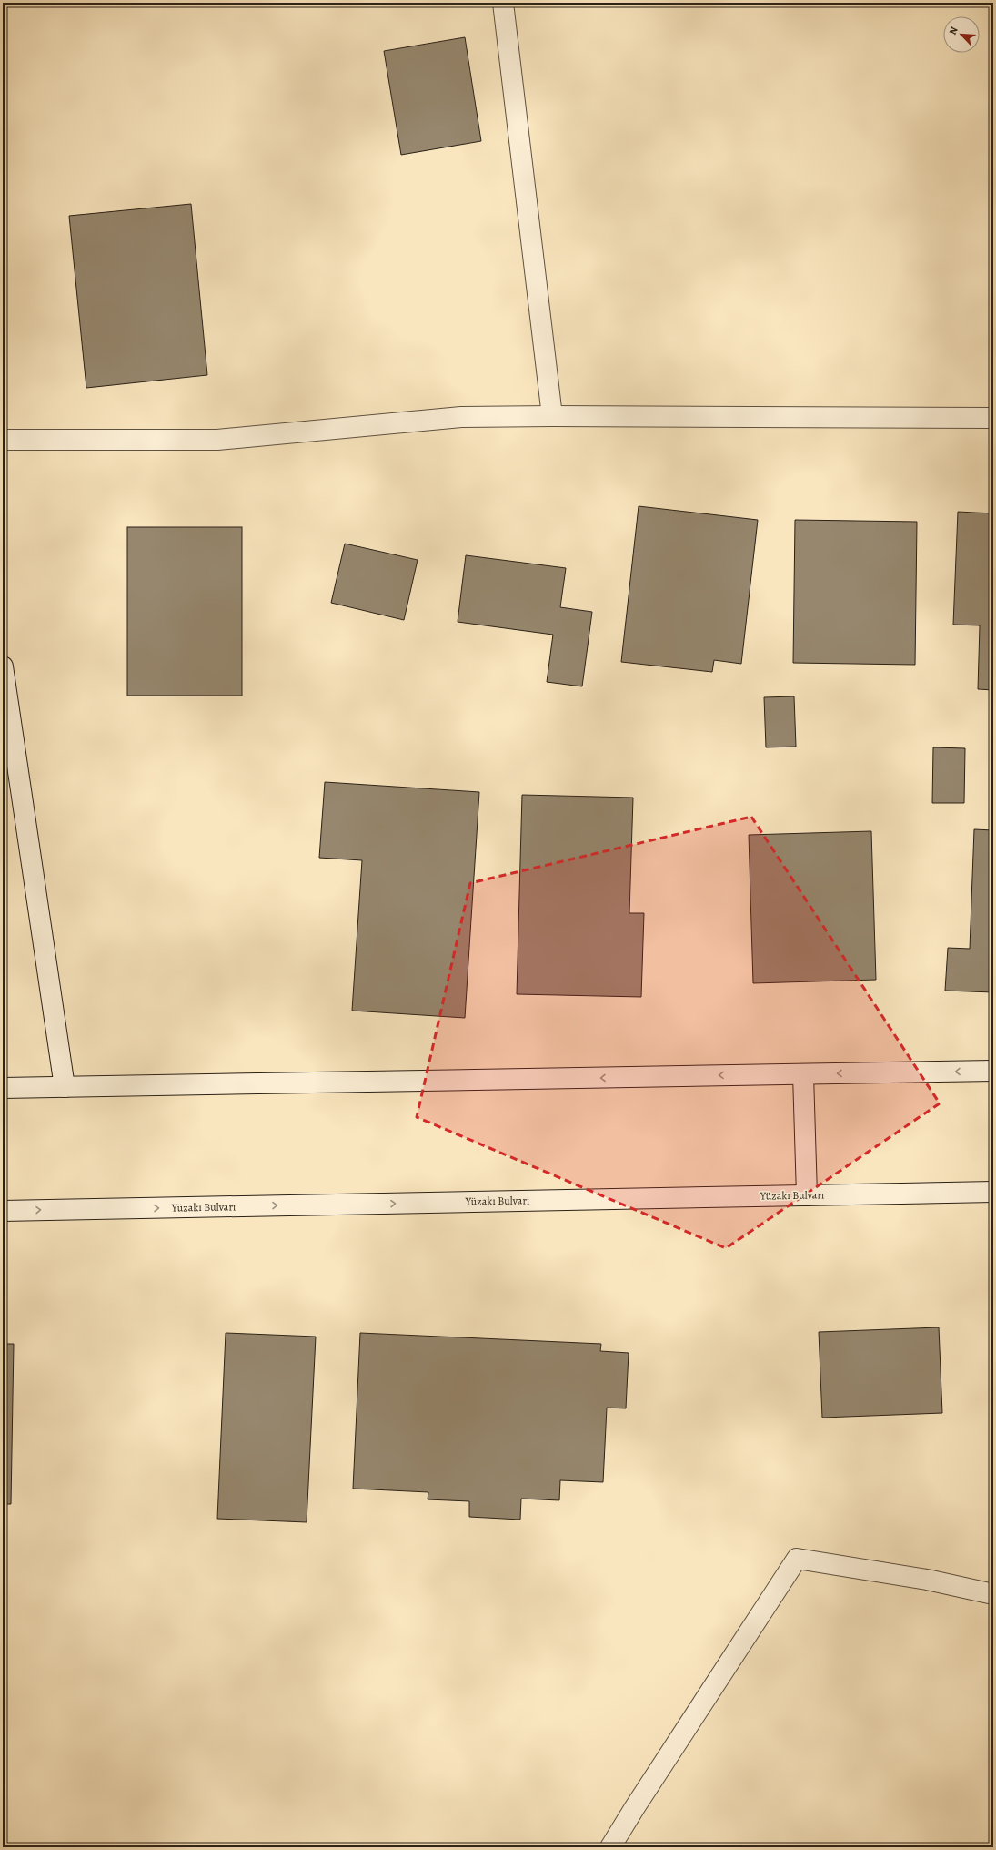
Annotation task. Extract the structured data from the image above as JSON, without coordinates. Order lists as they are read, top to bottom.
{
  "streets": {
    "street": ["Yüzakı Bulvarı"]
  },
  "north": "top left"
}
